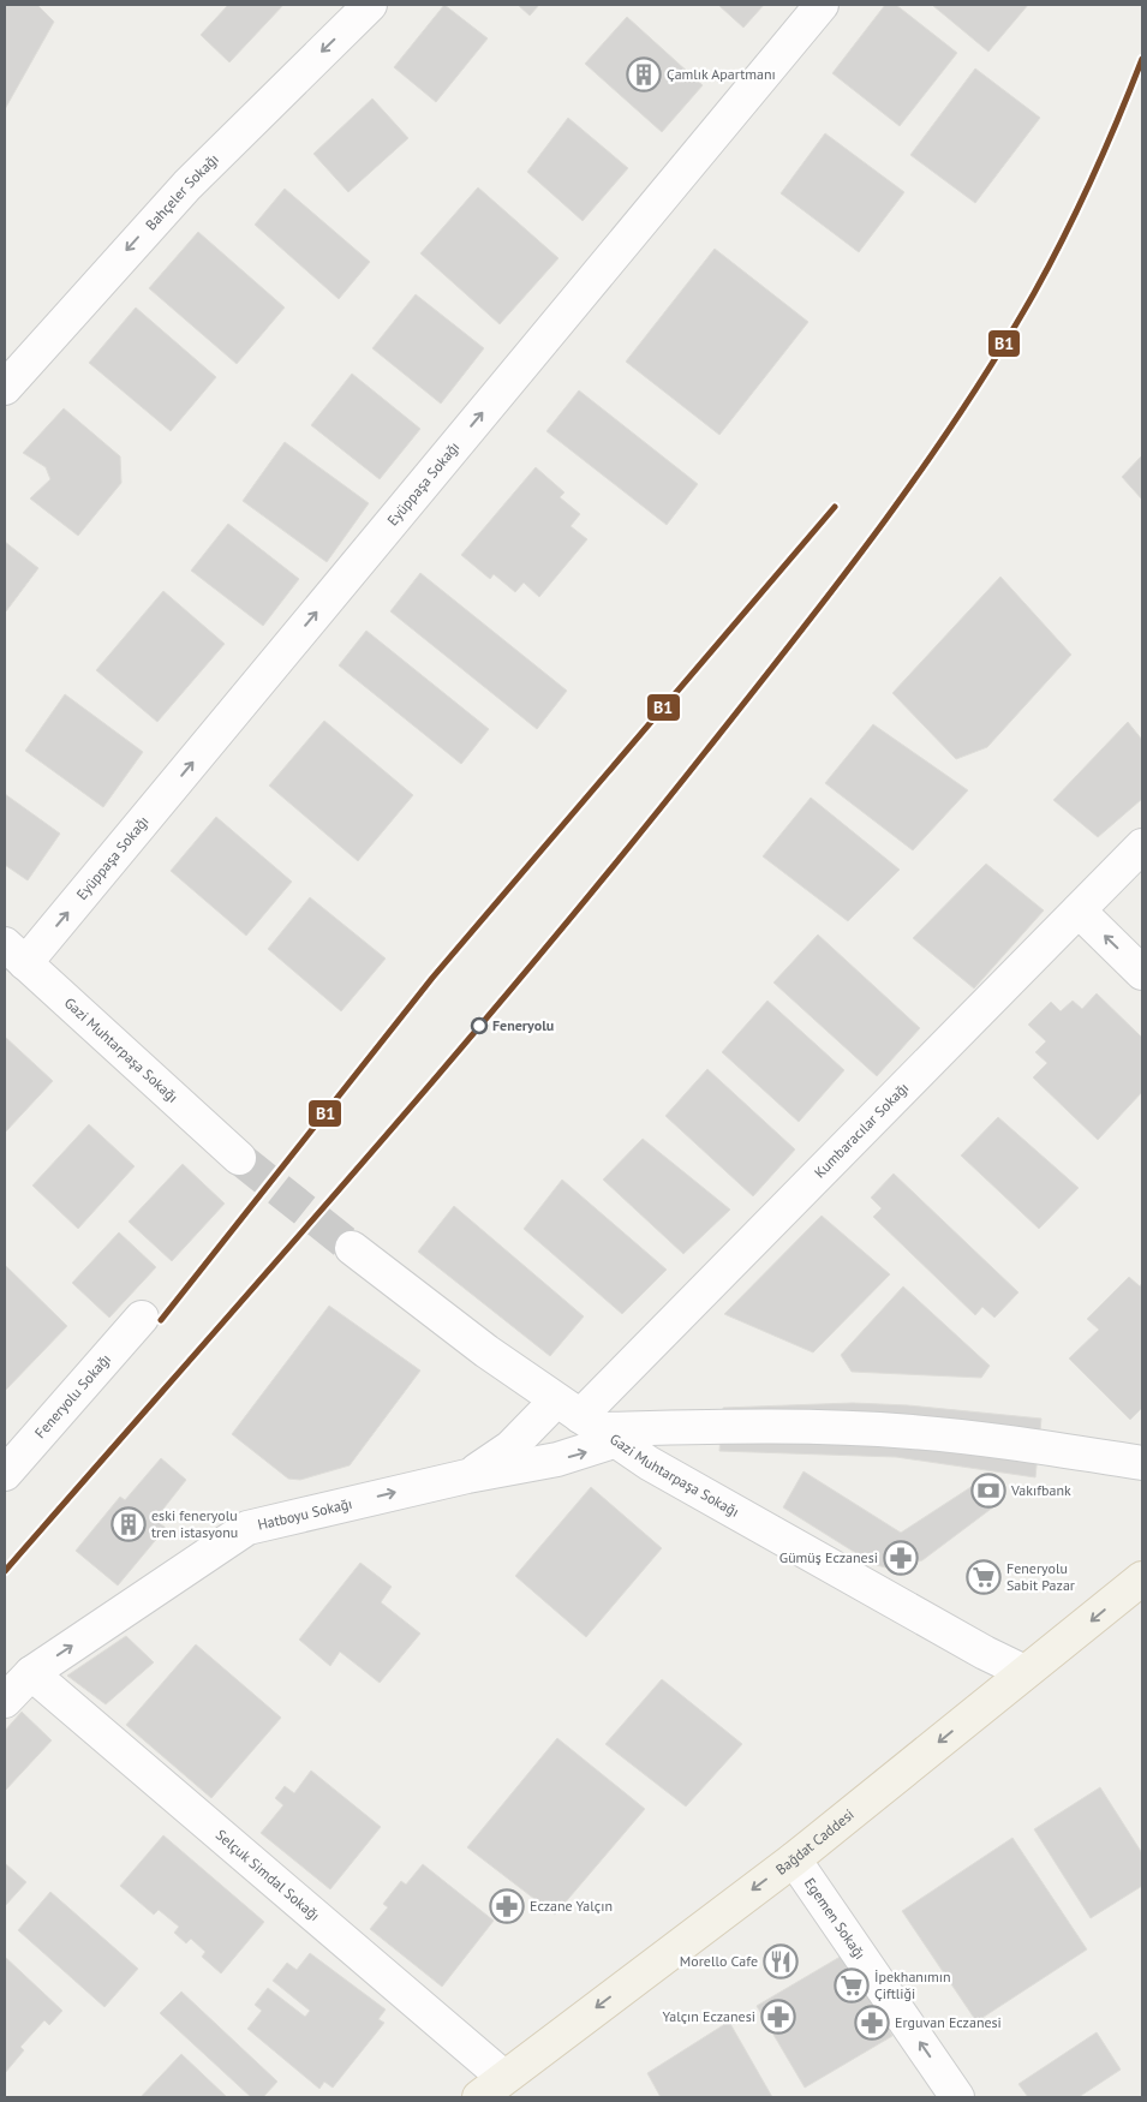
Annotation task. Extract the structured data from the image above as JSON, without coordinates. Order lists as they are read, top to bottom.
{
  "streets": {
    "main road": ["Bağdat Caddesi"],
    "street": [
      "Bahçeler Sokağı",
      "Eyüppaşa Sokağı",
      "Gazi Muhtarpaşa Sokağı",
      "Kumbaracılar Sokağı",
      "Feneryolu Sokağı",
      "Hatboyu Sokağı",
      "Selçuk Simdal Sokağı",
      "Egemen Sokağı"
    ]
  },
  "crossings": [
    ["Eyüppaşa Sokağı", "Gazi Muhtarpaşa Sokağı"],
    ["Gazi Muhtarpaşa Sokağı", "Kumbaracılar Sokağı"],
    ["Gazi Muhtarpaşa Sokağı", "Hatboyu Sokağı"],
    ["Gazi Muhtarpaşa Sokağı", "Bağdat Caddesi"],
    ["Kumbaracılar Sokağı", "Hatboyu Sokağı"],
    ["Hatboyu Sokağı", "Selçuk Simdal Sokağı"],
    ["Bağdat Caddesi", "Selçuk Simdal Sokağı"],
    ["Bağdat Caddesi", "Egemen Sokağı"]
  ],
  "one_way": [
    "Bahçeler Sokağı",
    "Eyüppaşa Sokağı",
    "Hatboyu Sokağı",
    "Bağdat Caddesi",
    "Egemen Sokağı"
  ],
  "places": {
    "building": ["Çamlık Apartmanı", "eski feneryolu tren istasyonu"],
    "other": ["Feneryolu"],
    "bank": ["Vakıfbank"],
    "pharmacy": [
      "Gümüş Eczanesi",
      "Eczane Yalçın",
      "Yalçın Eczanesi",
      "Erguvan Eczanesi"
    ],
    "supermarket": ["Feneryolu Sabit Pazar", "İpekhanımın Çiftliği"],
    "restaurant": ["Morello Cafe"]
  },
  "lines": ["transit line B1"]
}
